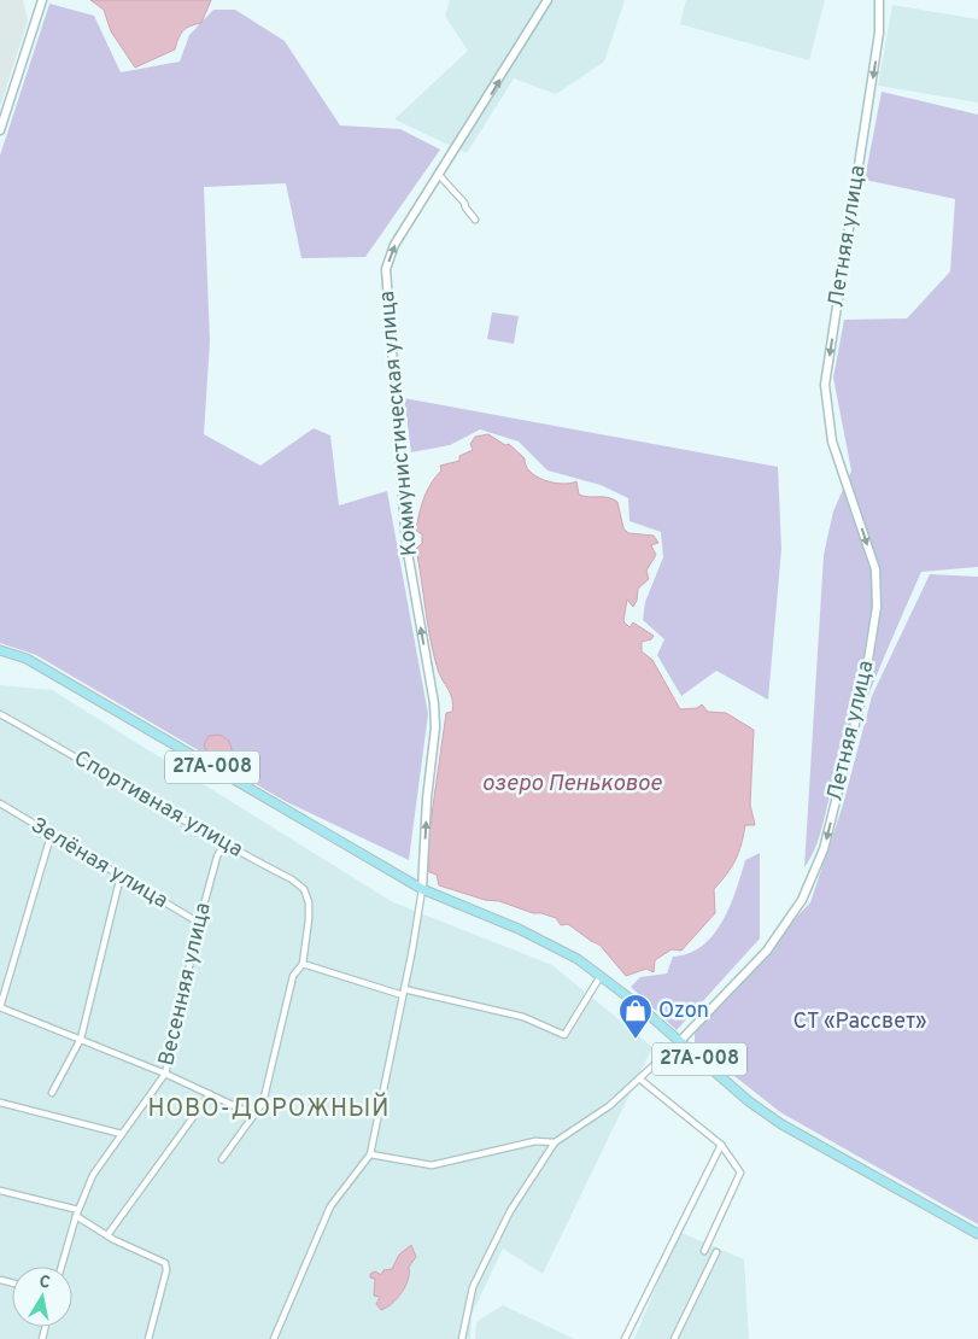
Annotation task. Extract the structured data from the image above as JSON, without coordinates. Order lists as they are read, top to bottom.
{
  "streets": {
    "main road": ["27А-008"],
    "street": [
      "Летняя улица",
      "Коммунистическая улица",
      "Спортивная улица",
      "Зелёная улица",
      "Весенняя улица"
    ]
  },
  "crossings": [
    ["Летняя улица", "27А-008"],
    ["Коммунистическая улица", "27А-008"],
    ["Спортивная улица", "Весенняя улица"],
    ["Зелёная улица", "Весенняя улица"]
  ],
  "one_way": ["Летняя улица", "Коммунистическая улица"],
  "districts": ["НОВО-ДОРОЖНЫЙ"],
  "water": ["озеро Пеньковое"],
  "parks": ["СТ «Рассвет»"],
  "places": {
    "shop": ["Ozon"]
  },
  "north": "top"
}
